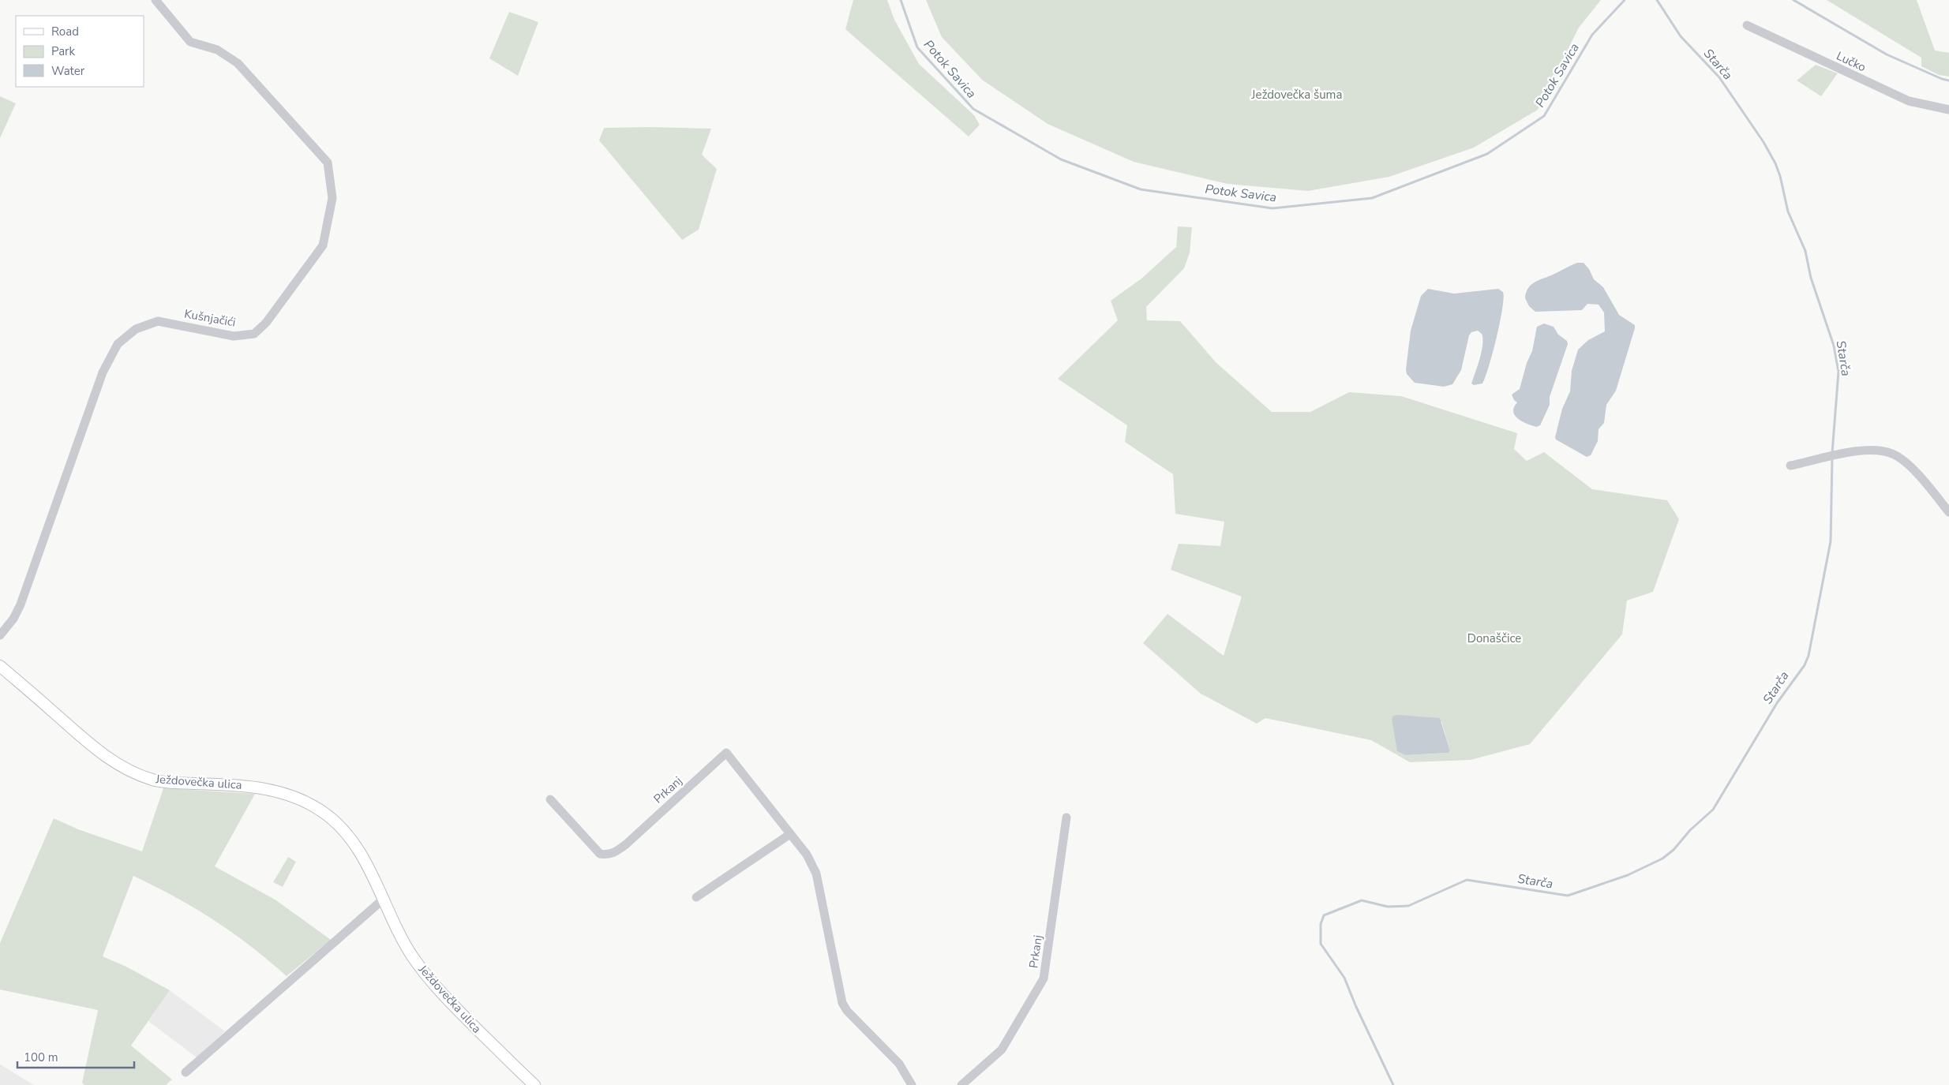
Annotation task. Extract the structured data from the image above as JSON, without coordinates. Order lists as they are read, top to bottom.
{
  "streets": {
    "main road": ["Ježdovečka ulica"],
    "street": ["Lučko", "Kušnjačići", "Prkanj"]
  },
  "water": ["Starča", "Potok Savica"],
  "parks": ["Ježdovečka šuma", "Donaščice"],
  "legend": ["Road", "Park", "Water"],
  "scale_bar": "100 m"
}
